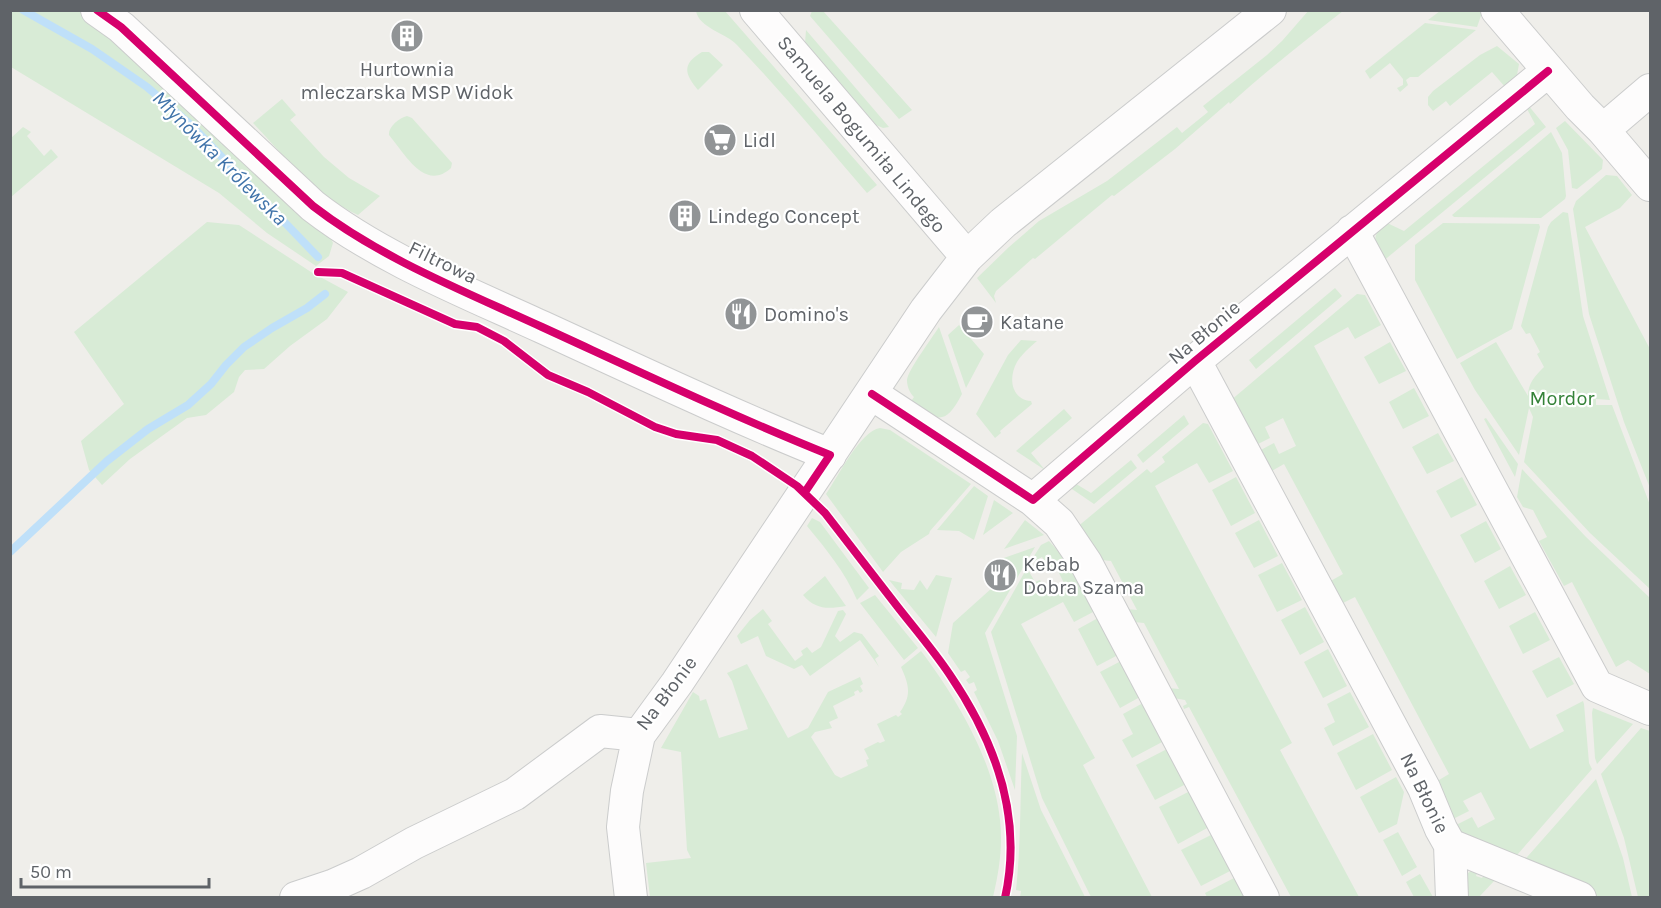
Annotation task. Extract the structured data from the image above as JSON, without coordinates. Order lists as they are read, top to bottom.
{
  "streets": {
    "street": ["Samuela Bogumiła Lindego", "Filtrowa", "Na Błonie"]
  },
  "crossings": [
    ["Samuela Bogumiła Lindego", "Na Błonie"],
    ["Filtrowa", "Na Błonie"]
  ],
  "water": ["Młynówka Królewska"],
  "parks": ["Mordor"],
  "places": {
    "building": ["Hurtownia mleczarska MSP Widok", "Lindego Concept"],
    "supermarket": ["Lidl"],
    "restaurant": ["Domino's", "Kebab Dobra Szama"],
    "cafe": ["Katane"]
  },
  "scale_bar": "50 m"
}
